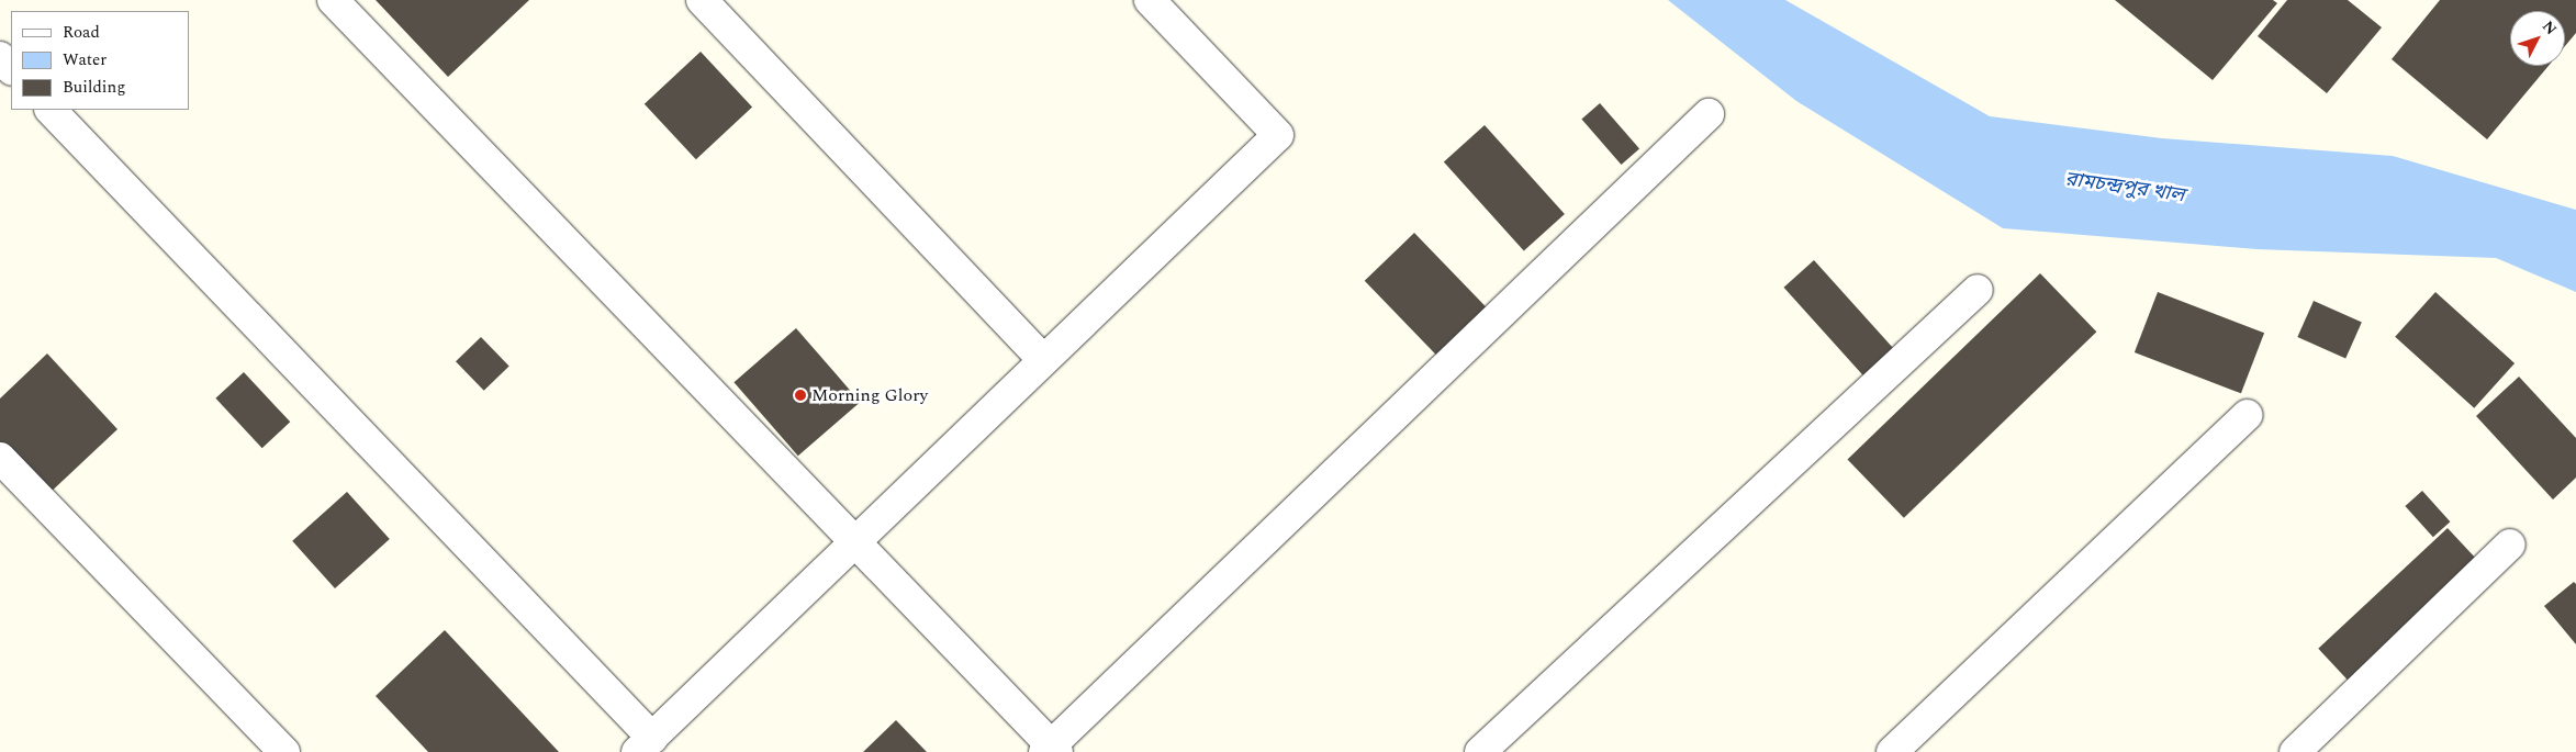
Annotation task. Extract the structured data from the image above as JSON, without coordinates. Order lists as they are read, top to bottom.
{
  "water": ["রামচন্দ্রপুর খাল"],
  "places": ["Morning Glory"],
  "legend": ["Road", "Water", "Building"],
  "north": "top right"
}
